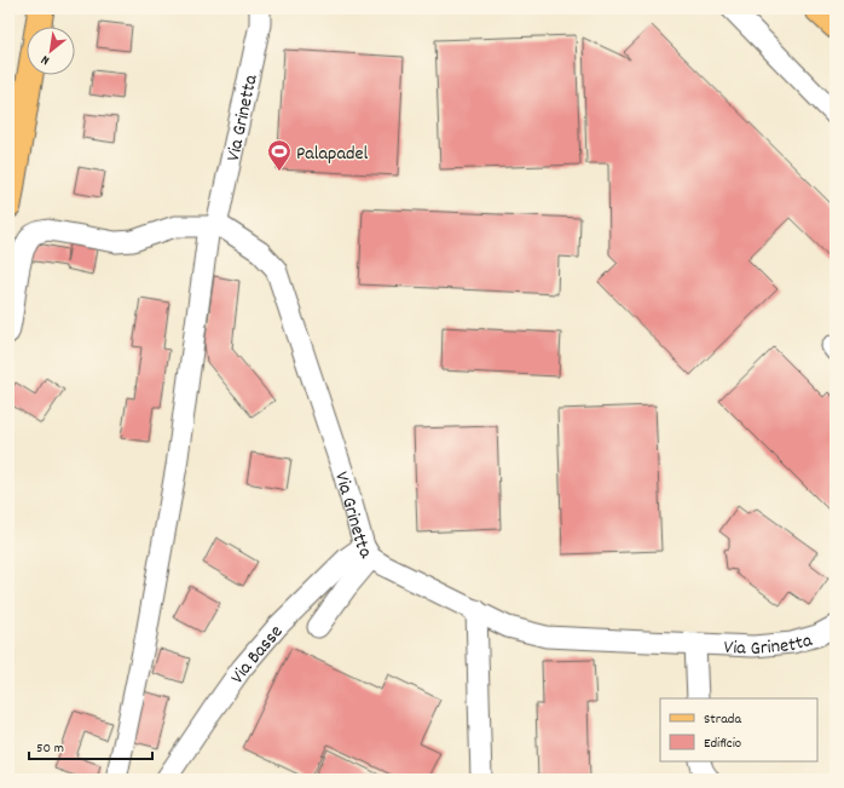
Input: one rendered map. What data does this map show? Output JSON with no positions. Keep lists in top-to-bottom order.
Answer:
{
  "streets": {
    "street": ["Via Grinetta", "Via Basse"]
  },
  "crossings": [
    ["Via Grinetta", "Via Basse"]
  ],
  "places": {
    "sports": ["Palapadel"]
  },
  "legend": ["Strada", "Edificio"],
  "scale_bar": "50 m",
  "north": "bottom left"
}
